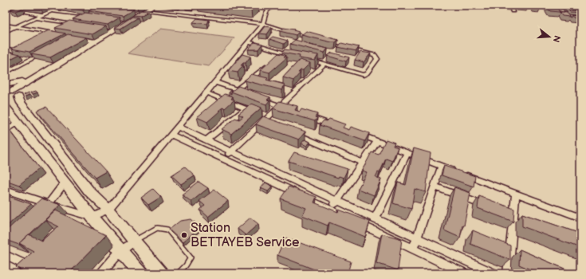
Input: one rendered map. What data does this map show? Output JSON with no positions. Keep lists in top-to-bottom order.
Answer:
{
  "places": ["Station BETTAYEB Service"],
  "north": "right"
}
